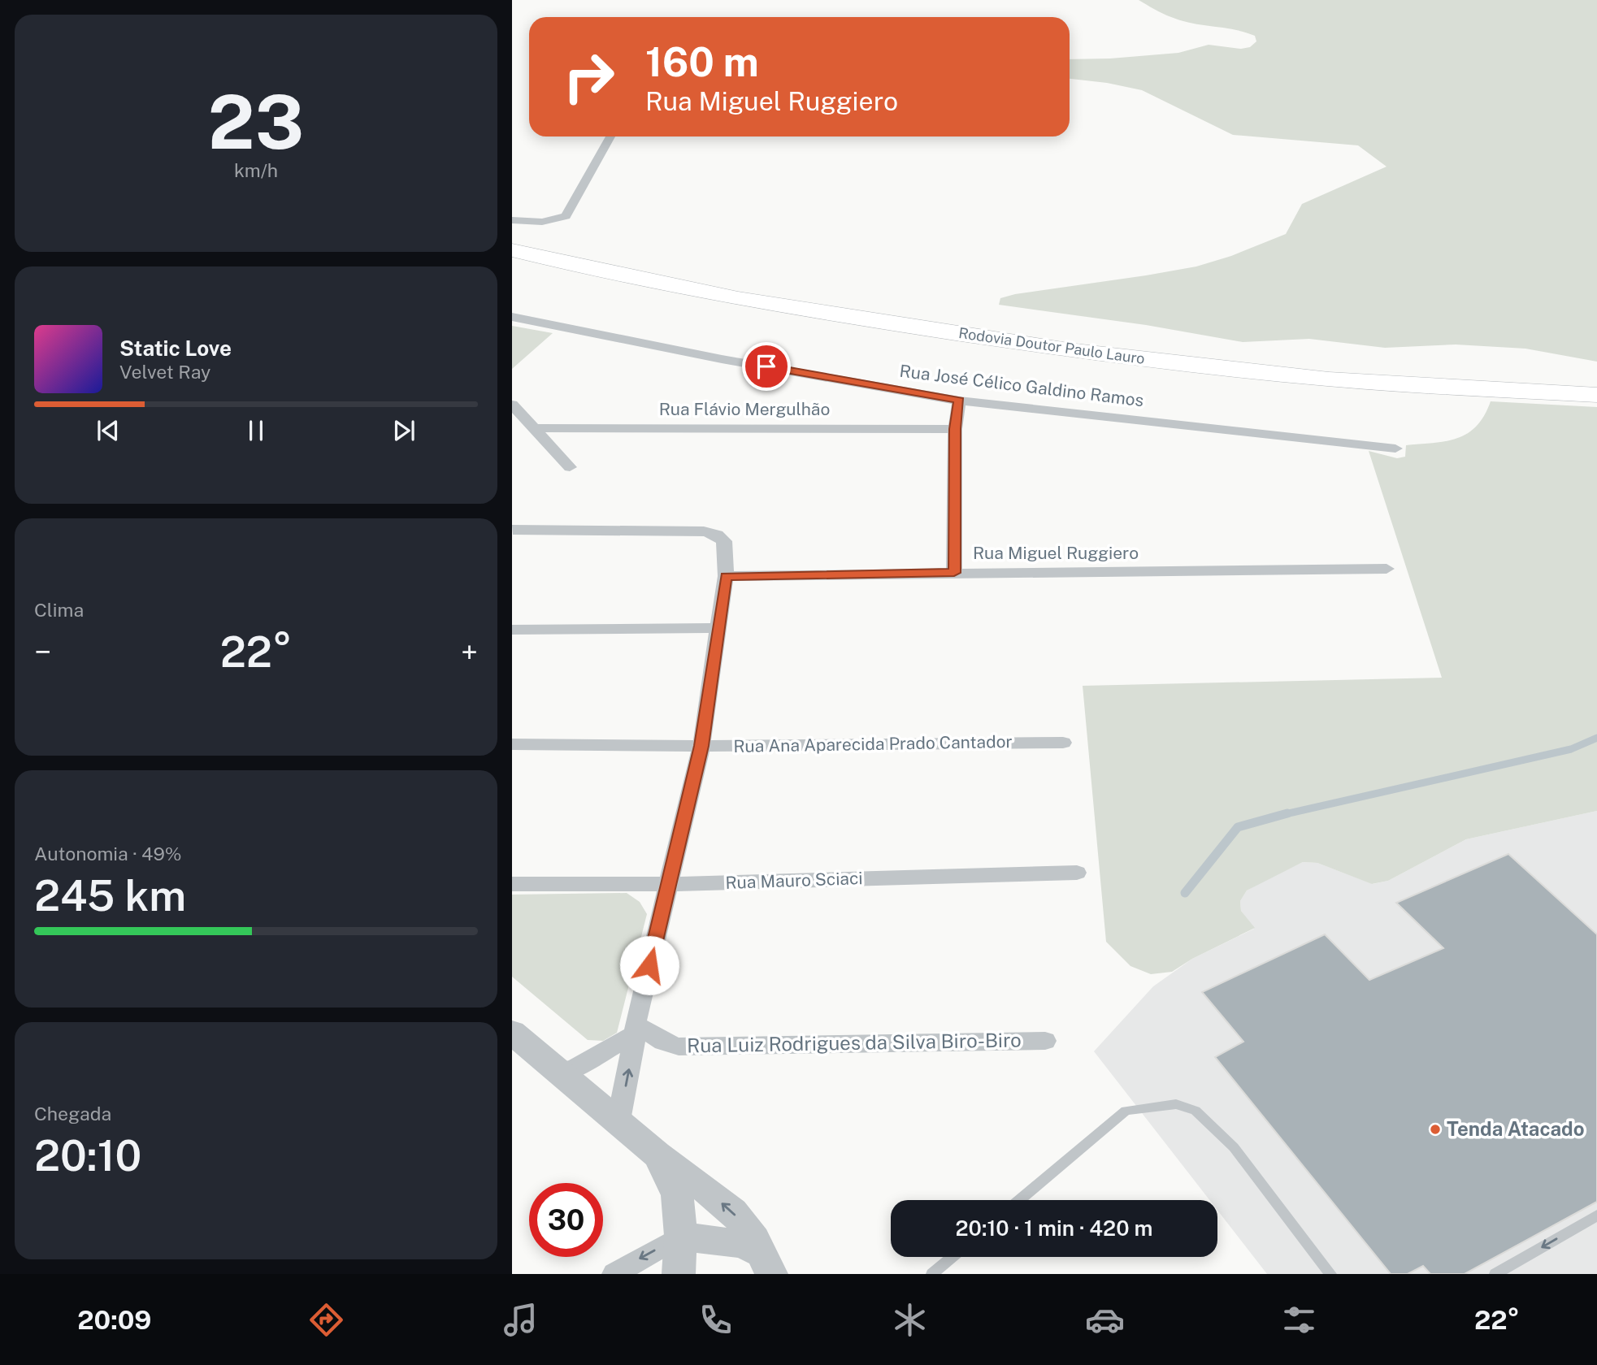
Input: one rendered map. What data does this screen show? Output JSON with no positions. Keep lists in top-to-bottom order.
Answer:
{
  "streets": {
    "highway": ["Rodovia Doutor Paulo Lauro"],
    "street": [
      "Rua José Célico Galdino Ramos",
      "Rua Flávio Mergulhão",
      "Rua Miguel Ruggiero",
      "Rua Ana Aparecida Prado Cantador",
      "Rua Mauro Sciaci",
      "Rua Luiz Rodrigues da Silva Biro-Biro"
    ]
  },
  "places": ["Tenda Atacado"],
  "page": {
    "tile": [
      ["23", "km/h"],
      "Clima",
      ["Autonomia · 49%", "245 km"],
      ["Chegada", "20:10"]
    ],
    "turn": ["160 m", "Rua Miguel Ruggiero"],
    "song": ["Static Love", "Velvet Ray"],
    "heat": ["−", "22°", "+"],
    "limit": "30",
    "trip": "20:10 · 1 min · 420 m",
    "tabs": ["20:09", "22°"]
  }
}
